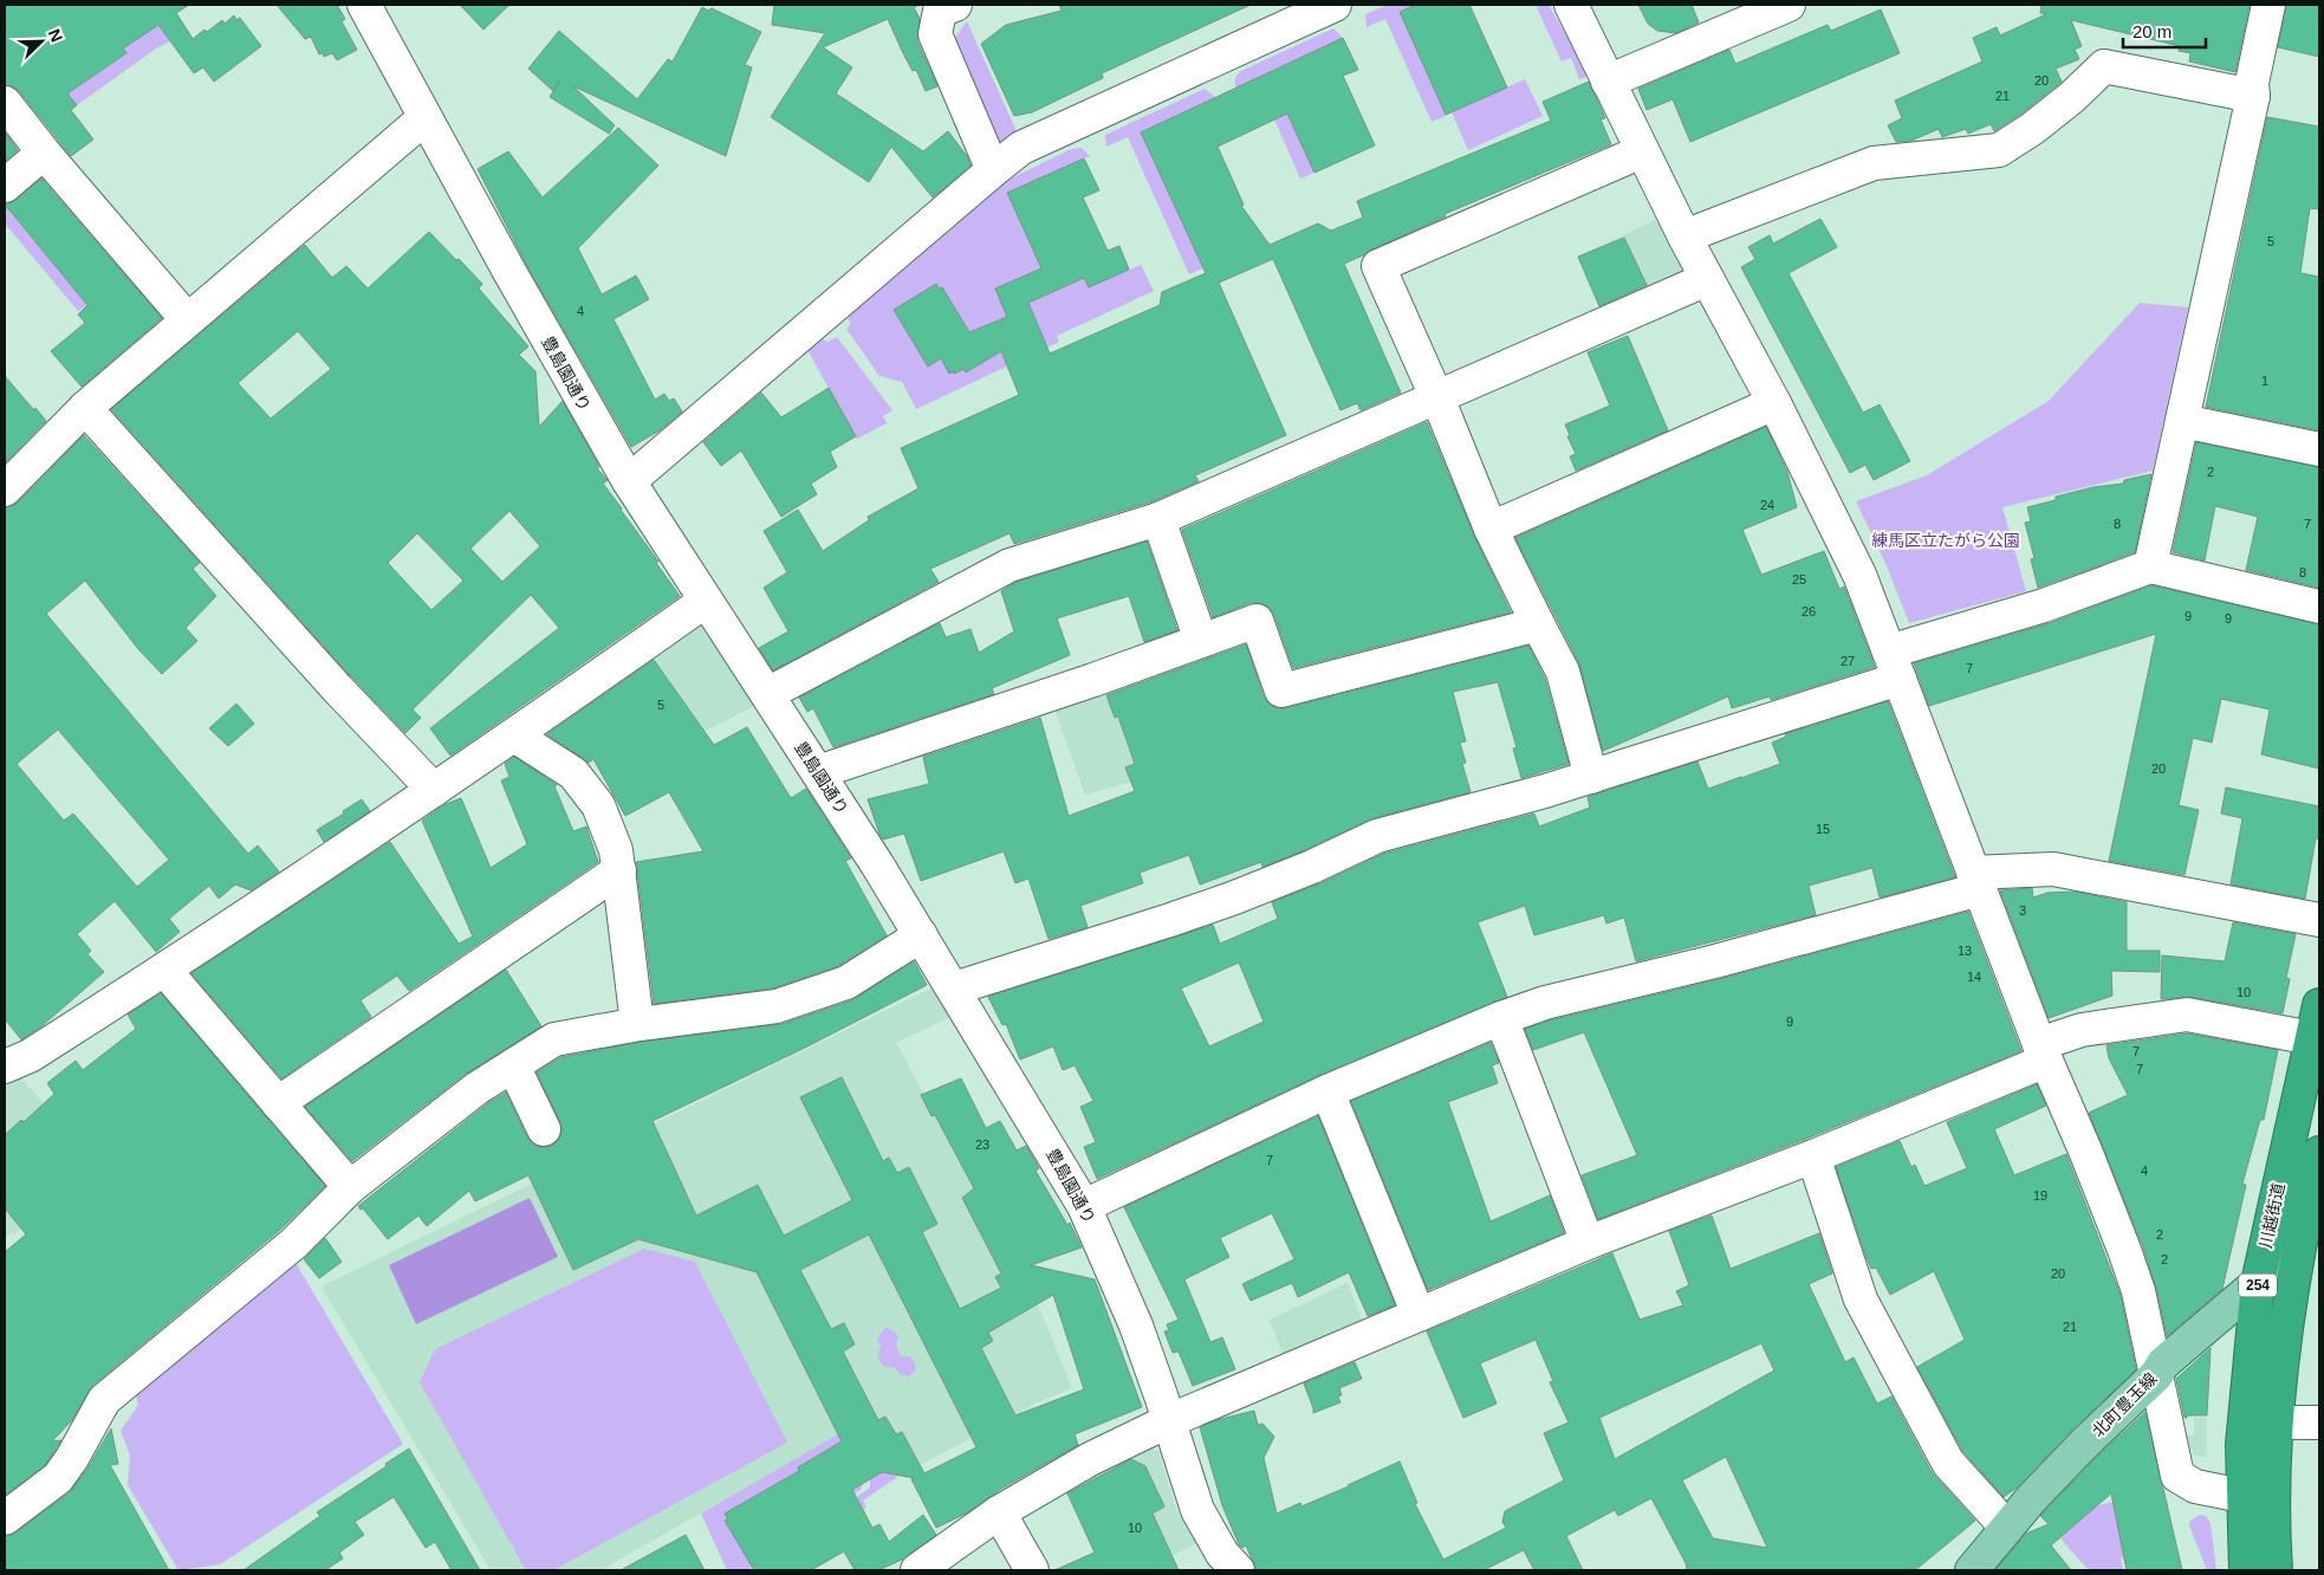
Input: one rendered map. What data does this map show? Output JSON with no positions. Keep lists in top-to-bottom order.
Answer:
{
  "streets": {
    "highway": ["川越街道", "254"],
    "main road": ["北町豊玉線"],
    "street": ["豊島園通り"]
  },
  "crossings": [
    ["川越街道", "北町豊玉線"]
  ],
  "parks": ["練馬区立たがら公園"],
  "house_numbers": [
    "20",
    "21",
    "5",
    "4",
    "1",
    "2",
    "24",
    "8",
    "7",
    "8",
    "25",
    "26",
    "9",
    "9",
    "27",
    "7",
    "5",
    "20",
    "15",
    "3",
    "13",
    "14",
    "10",
    "9",
    "7",
    "7",
    "23",
    "7",
    "4",
    "19",
    "2",
    "2",
    "20",
    "21",
    "10"
  ],
  "scale_bar": "20 m",
  "north": "top right"
}
